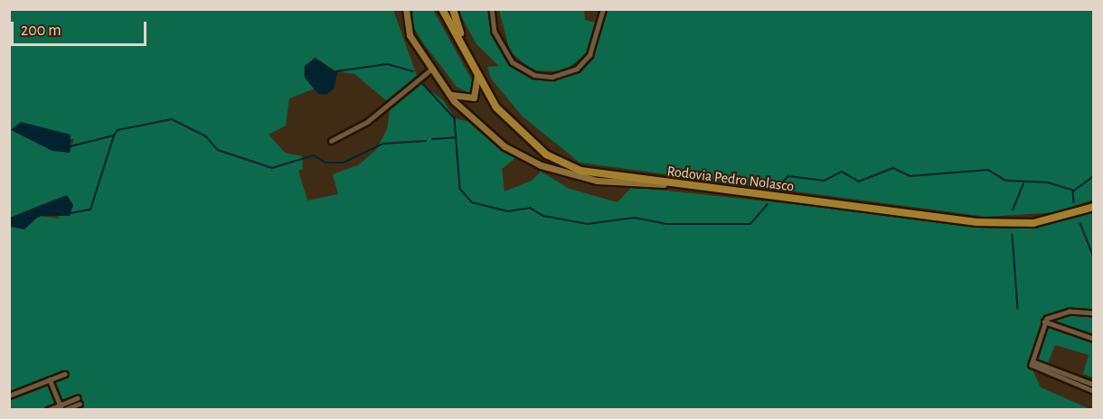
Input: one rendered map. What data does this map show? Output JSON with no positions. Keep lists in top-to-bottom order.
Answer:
{
  "streets": {
    "highway": ["Rodovia Pedro Nolasco"]
  },
  "scale_bar": "200 m"
}
